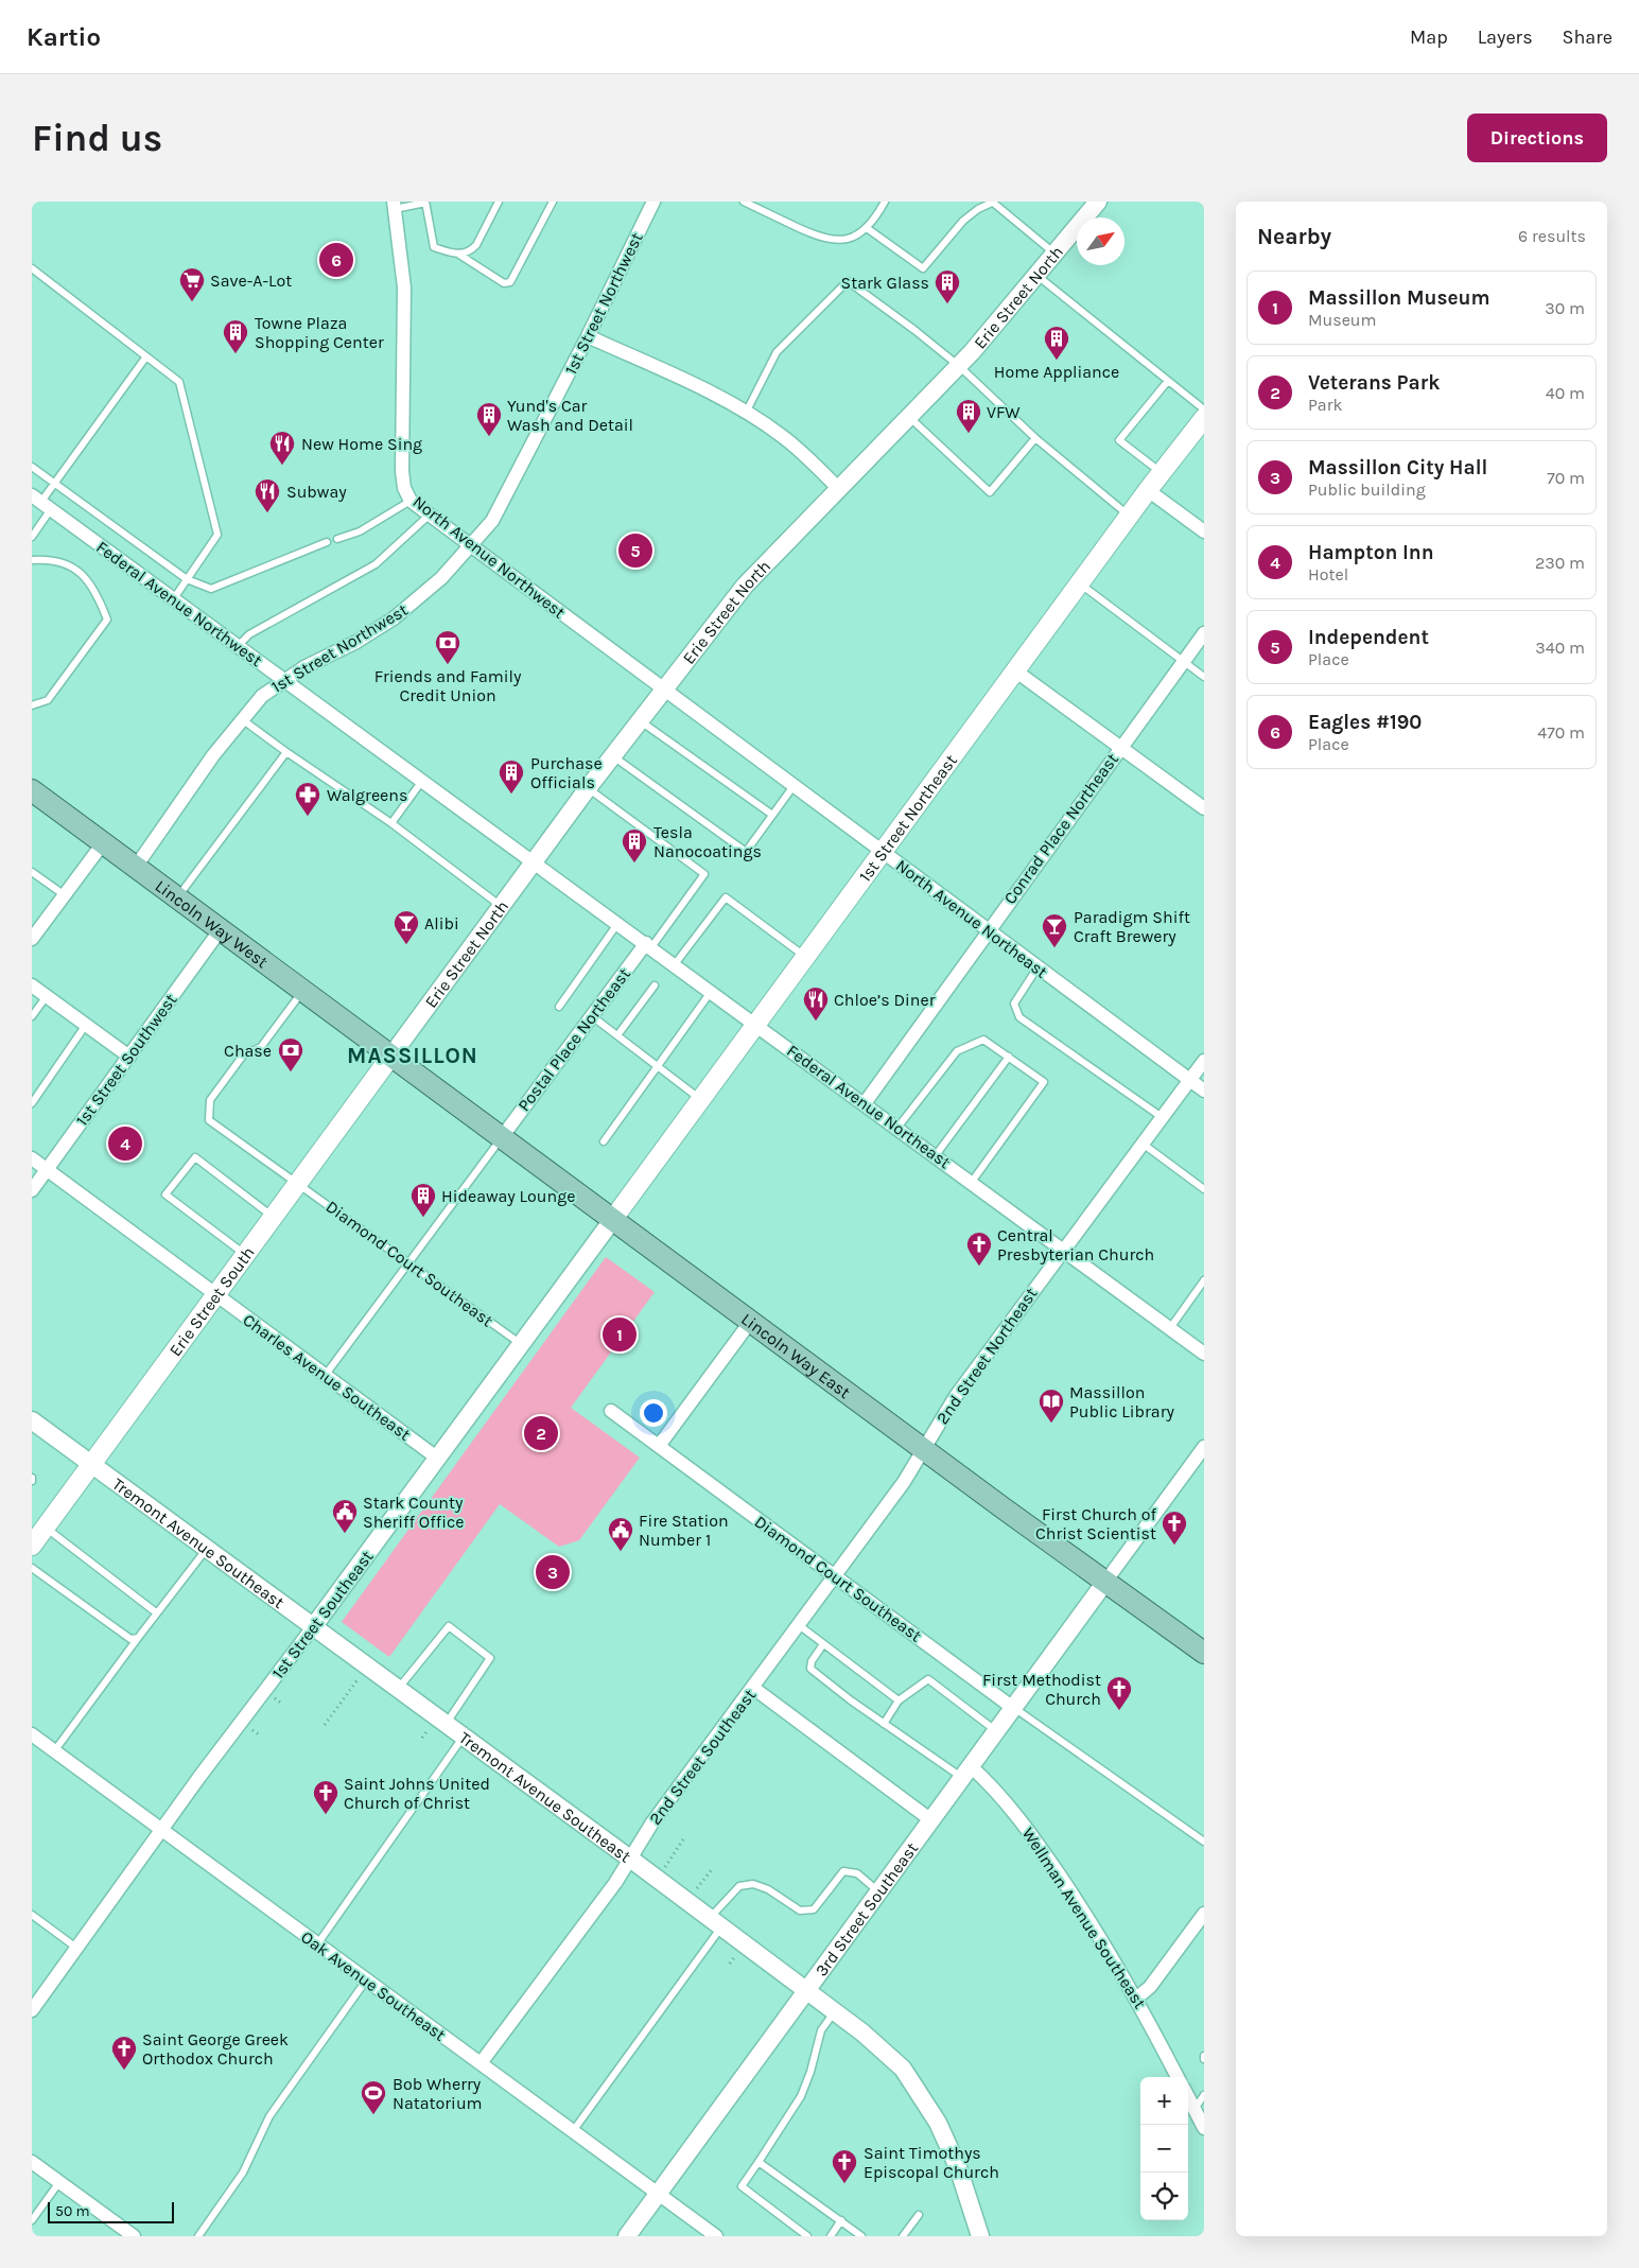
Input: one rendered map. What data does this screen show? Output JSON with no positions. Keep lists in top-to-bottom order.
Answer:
{
  "streets": {
    "main road": [
      "1st Street Northeast",
      "Lincoln Way West",
      "Erie Street South",
      "Lincoln Way East"
    ],
    "street": [
      "Erie Street North",
      "1st Street Northwest",
      "North Avenue Northwest",
      "Federal Avenue Northwest",
      "Conrad Place Northeast",
      "North Avenue Northeast",
      "Postal Place Northeast",
      "1st Street Southwest",
      "Federal Avenue Northeast",
      "Diamond Court Southeast",
      "2nd Street Northeast",
      "Charles Avenue Southeast",
      "Tremont Avenue Southeast",
      "1st Street Southeast",
      "2nd Street Southeast",
      "3rd Street Southeast",
      "Wellman Avenue Southeast",
      "Oak Avenue Southeast"
    ]
  },
  "crossings": [
    ["Erie Street North", "North Avenue Northwest"],
    ["Erie Street North", "Federal Avenue Northwest"],
    ["Erie Street North", "North Avenue Northeast"],
    ["Erie Street North", "Lincoln Way West"],
    ["Erie Street North", "Federal Avenue Northeast"],
    ["Erie Street North", "Erie Street South"],
    ["Erie Street North", "Lincoln Way East"],
    ["1st Street Northwest", "North Avenue Northwest"],
    ["1st Street Northwest", "Federal Avenue Northwest"],
    ["1st Street Northwest", "Lincoln Way West"],
    ["North Avenue Northwest", "North Avenue Northeast"],
    ["Federal Avenue Northwest", "Federal Avenue Northeast"],
    ["1st Street Northeast", "North Avenue Northeast"],
    ["1st Street Northeast", "Federal Avenue Northeast"],
    ["1st Street Northeast", "Lincoln Way East"],
    ["1st Street Northeast", "1st Street Southeast"],
    ["Conrad Place Northeast", "North Avenue Northeast"],
    ["Conrad Place Northeast", "Federal Avenue Northeast"],
    ["North Avenue Northeast", "2nd Street Northeast"],
    ["Lincoln Way West", "1st Street Southwest"],
    ["Lincoln Way West", "Diamond Court Southeast"],
    ["Lincoln Way West", "Erie Street South"],
    ["Lincoln Way West", "Lincoln Way East"],
    ["Postal Place Northeast", "Federal Avenue Northeast"],
    ["Postal Place Northeast", "Lincoln Way East"],
    ["1st Street Southwest", "Charles Avenue Southeast"],
    ["Federal Avenue Northeast", "2nd Street Northeast"],
    ["Diamond Court Southeast", "Erie Street South"],
    ["Diamond Court Southeast", "1st Street Southeast"],
    ["Diamond Court Southeast", "2nd Street Southeast"],
    ["Diamond Court Southeast", "3rd Street Southeast"],
    ["Erie Street South", "Lincoln Way East"],
    ["Erie Street South", "Charles Avenue Southeast"],
    ["Erie Street South", "Tremont Avenue Southeast"],
    ["Lincoln Way East", "2nd Street Northeast"],
    ["Lincoln Way East", "1st Street Southeast"],
    ["Lincoln Way East", "2nd Street Southeast"],
    ["Lincoln Way East", "3rd Street Southeast"],
    ["2nd Street Northeast", "2nd Street Southeast"],
    ["Charles Avenue Southeast", "1st Street Southeast"],
    ["Tremont Avenue Southeast", "1st Street Southeast"],
    ["Tremont Avenue Southeast", "2nd Street Southeast"],
    ["Tremont Avenue Southeast", "3rd Street Southeast"],
    ["1st Street Southeast", "Oak Avenue Southeast"],
    ["2nd Street Southeast", "Oak Avenue Southeast"],
    ["3rd Street Southeast", "Wellman Avenue Southeast"],
    ["3rd Street Southeast", "Oak Avenue Southeast"]
  ],
  "districts": ["MASSILLON"],
  "places": {
    "supermarket": ["Save-A-Lot"],
    "building": [
      "Stark Glass",
      "Towne Plaza Shopping Center",
      "Home Appliance",
      "VFW",
      "Yund's Car Wash and Detail",
      "Purchase Officials",
      "Tesla Nanocoatings",
      "Hideaway Lounge"
    ],
    "restaurant": ["New Home Sing", "Subway", "Chloe’s Diner"],
    "bank": ["Friends and Family Credit Union", "Chase"],
    "pharmacy": ["Walgreens"],
    "bar": ["Alibi", "Paradigm Shift Craft Brewery"],
    "church": [
      "Central Presbyterian Church",
      "First Church of Christ Scientist",
      "First Methodist Church",
      "Saint Johns United Church of Christ",
      "Saint George Greek Orthodox Church",
      "Saint Timothys Episcopal Church"
    ],
    "library": ["Massillon Public Library"],
    "public building": ["Stark County Sheriff Office", "Fire Station Number 1"],
    "sports": ["Bob Wherry Natatorium"]
  },
  "scale_bar": "50 m",
  "north": "top right",
  "page": {
    "header": "Kartio",
    "nav": ["Map", "Layers", "Share"],
    "buttons": "Directions",
    "title": "Find us",
    "heading": ["Nearby", "6 results"],
    "pins": [
      "6",
      "5",
      "4",
      "1",
      "2",
      "3"
    ],
    "list": [
      {
        "mark": "1",
        "name": "Massillon Museum",
        "note": "Museum",
        "value": "30 m"
      },
      {
        "mark": "2",
        "name": "Veterans Park",
        "note": "Park",
        "value": "40 m"
      },
      {
        "mark": "3",
        "name": "Massillon City Hall",
        "note": "Public building",
        "value": "70 m"
      },
      {
        "mark": "4",
        "name": "Hampton Inn",
        "note": "Hotel",
        "value": "230 m"
      },
      {
        "mark": "5",
        "name": "Independent",
        "note": "Place",
        "value": "340 m"
      },
      {
        "mark": "6",
        "name": "Eagles #190",
        "note": "Place",
        "value": "470 m"
      }
    ],
    "map_buttons": ["+", "−"],
    "scale": "50 m"
  }
}
